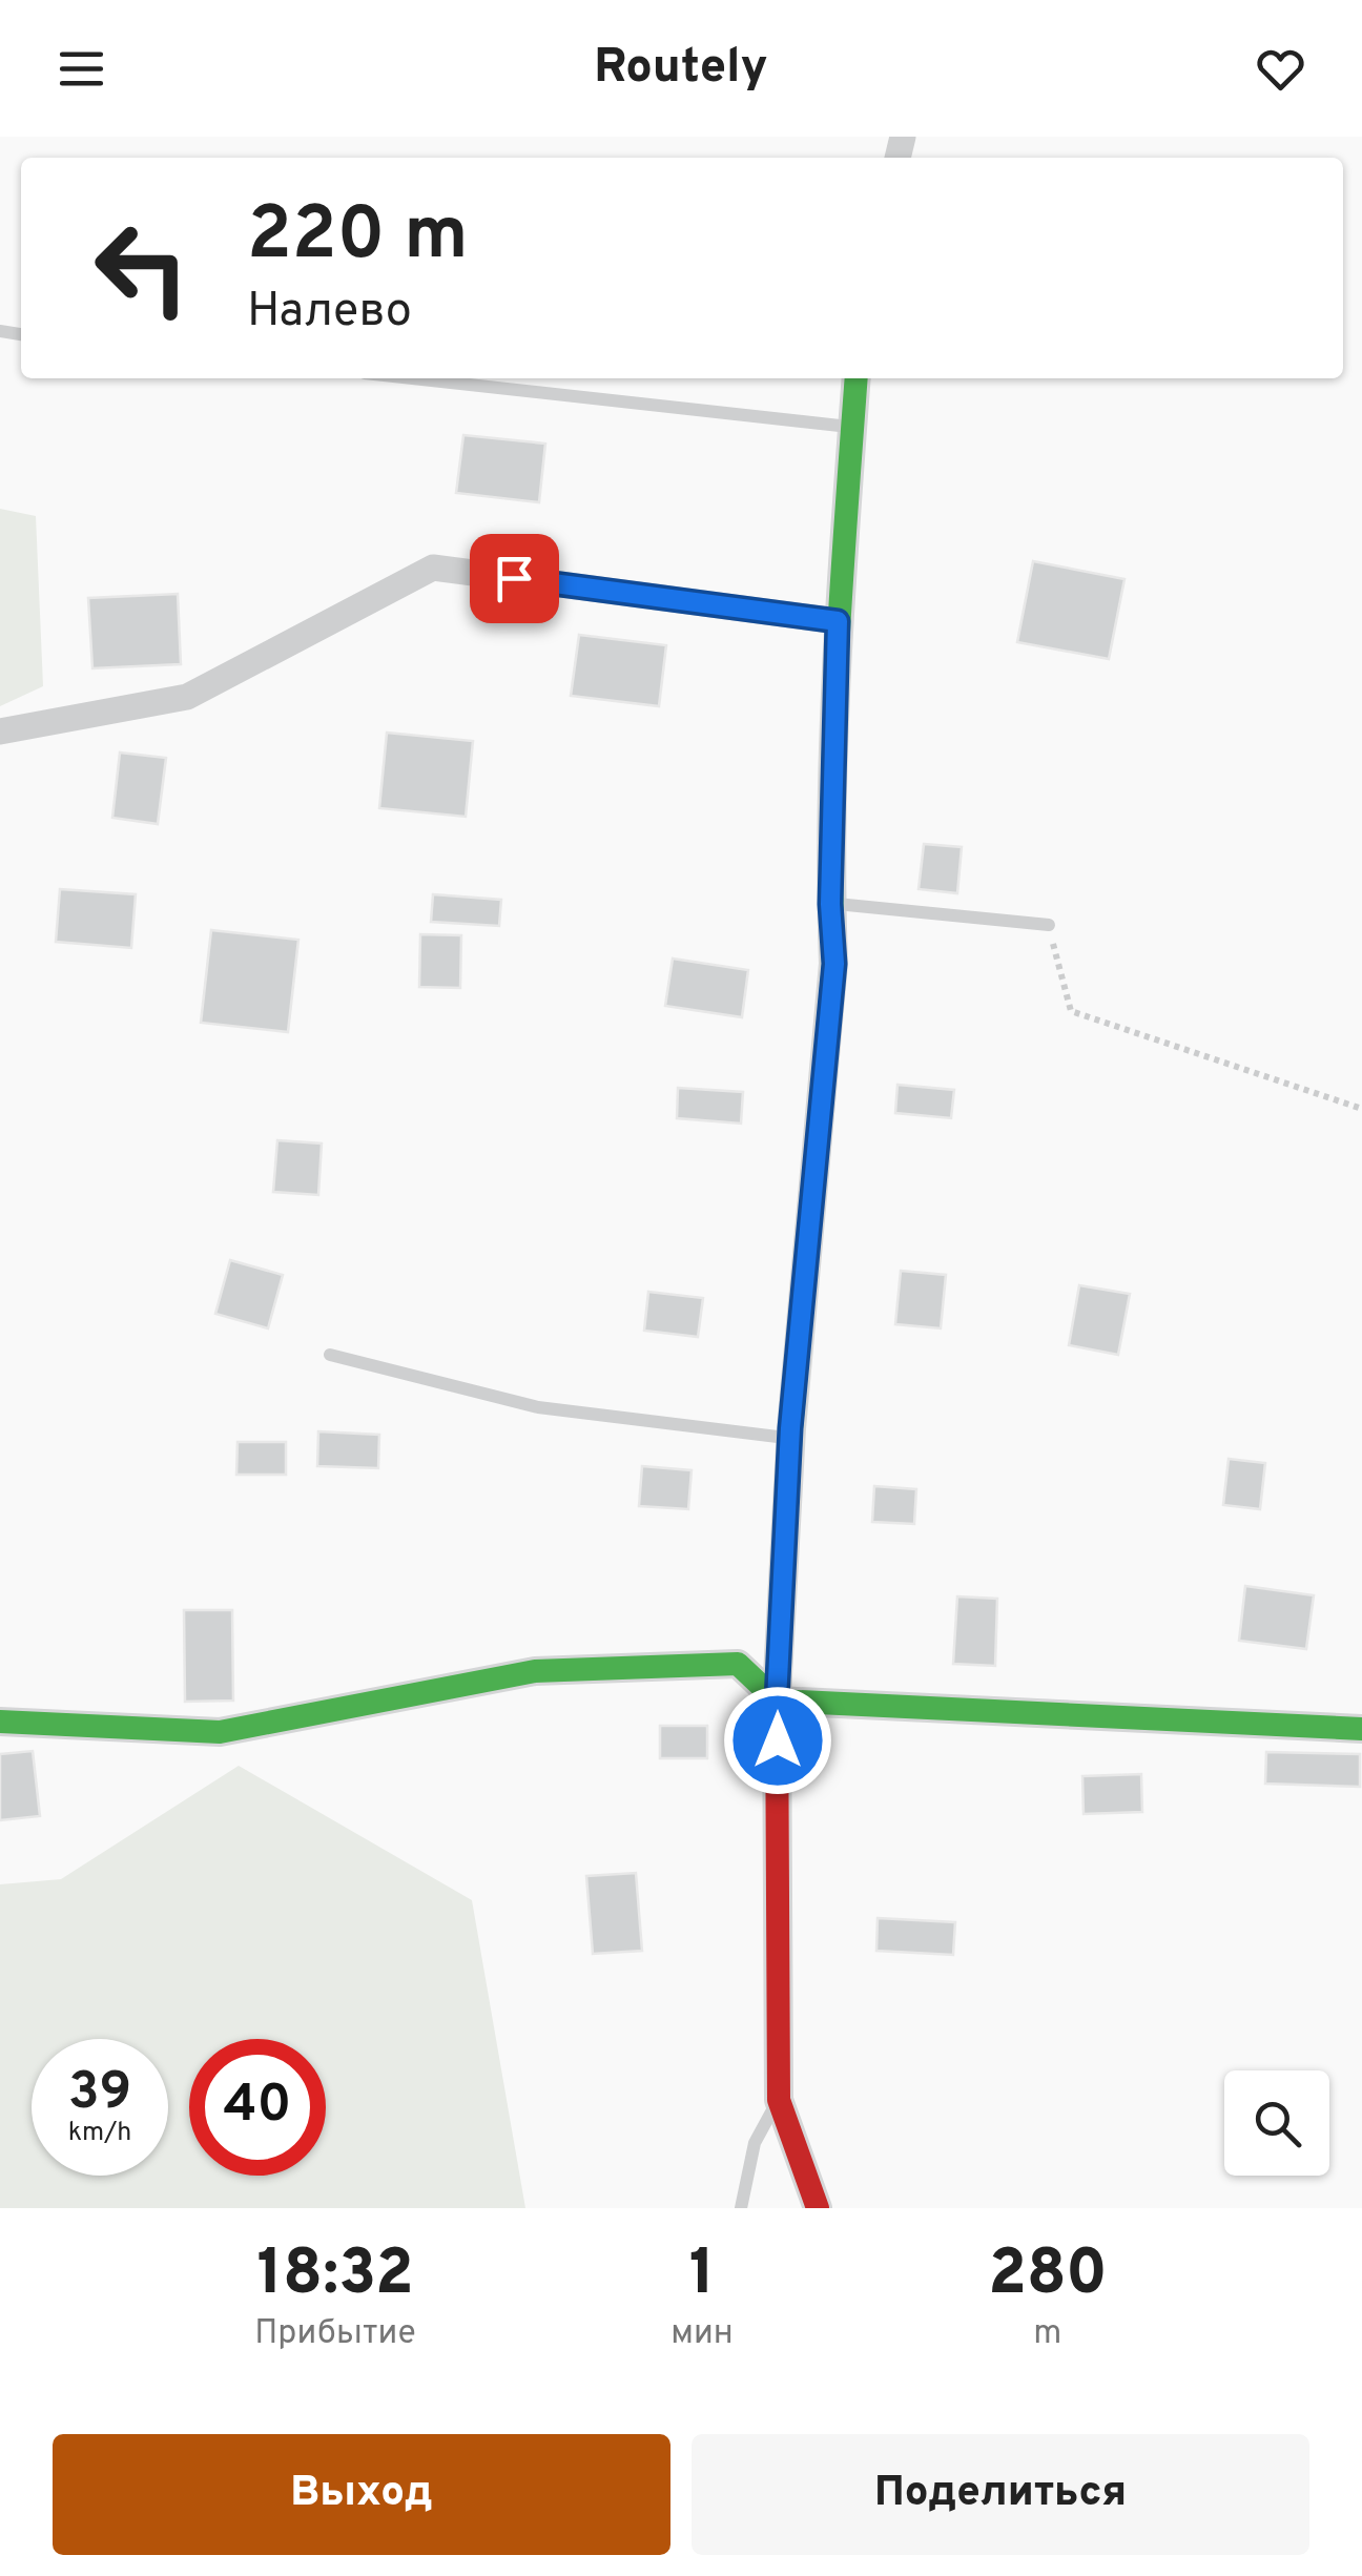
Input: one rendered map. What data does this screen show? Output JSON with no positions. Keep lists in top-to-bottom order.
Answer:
{
  "page": {
    "header": "Routely",
    "turn": ["220 m", "Налево"],
    "speed": "39 km/h",
    "limit": "40",
    "eta": [
      "18:32",
      "Прибытие",
      "1",
      "мин",
      "280",
      "m"
    ],
    "buttons": ["Выход", "Поделиться"]
  }
}
